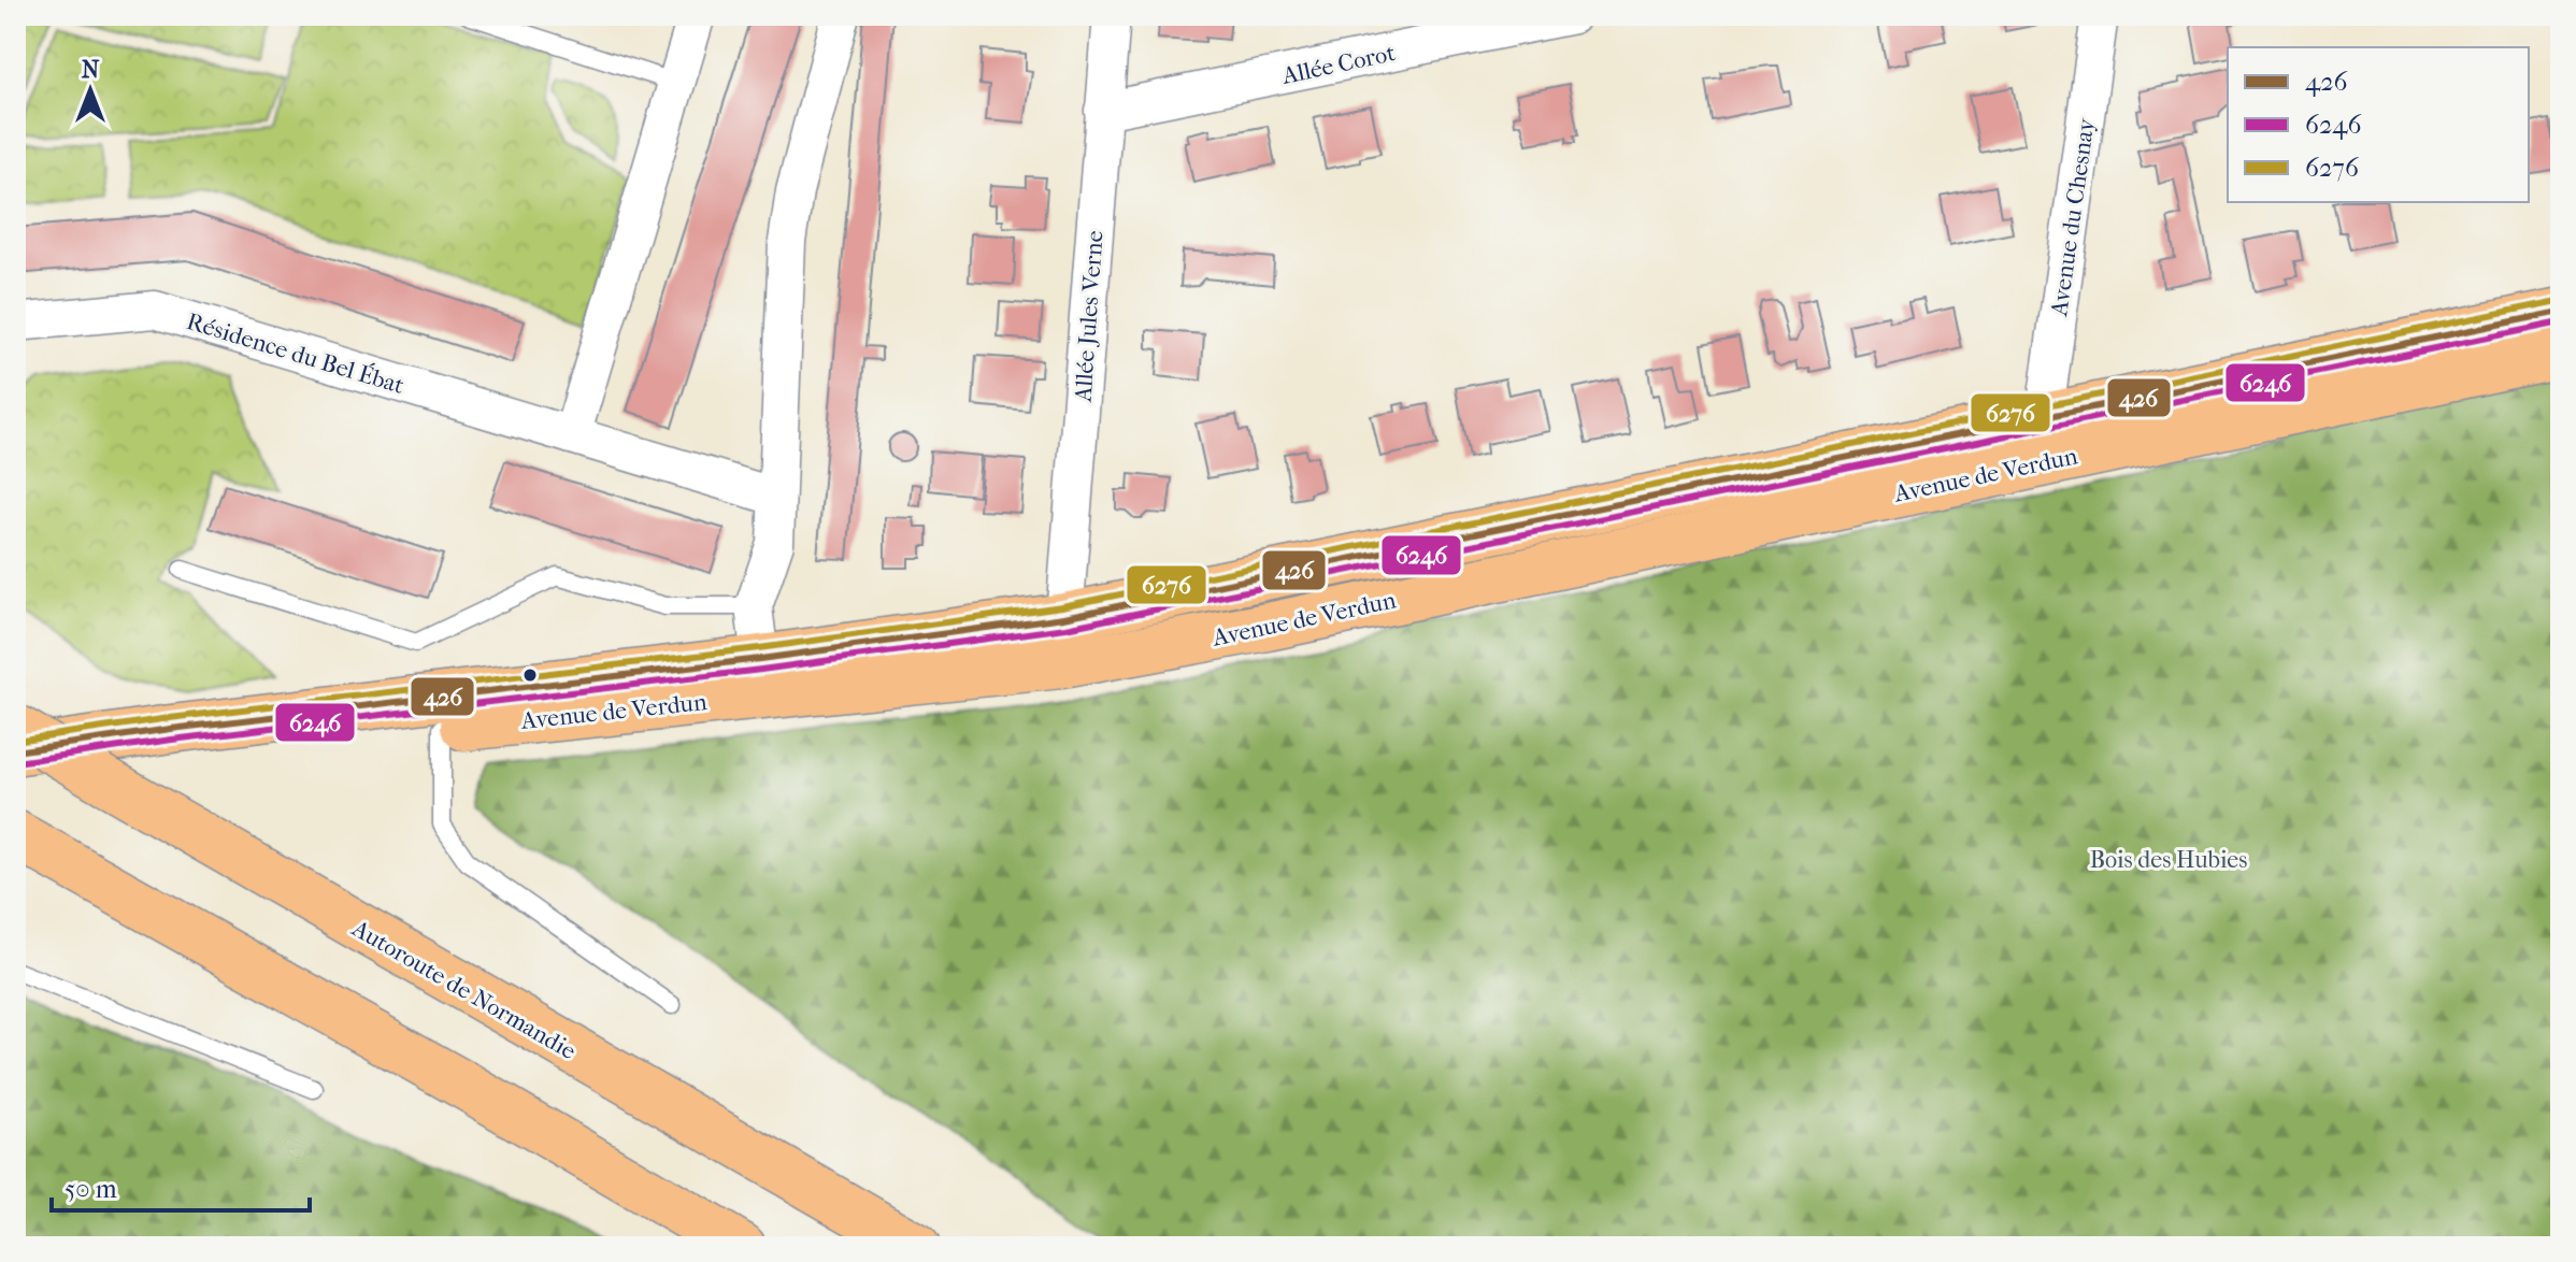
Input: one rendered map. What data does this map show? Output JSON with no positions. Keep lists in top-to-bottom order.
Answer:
{
  "streets": {
    "main road": ["Avenue de Verdun", "Autoroute de Normandie"],
    "street": [
      "Allée Corot",
      "Avenue du Chesnay",
      "Allée Jules Verne",
      "Résidence du Bel Ébat"
    ]
  },
  "crossings": [
    ["Allée Corot", "Allée Jules Verne"],
    ["Avenue du Chesnay", "Avenue de Verdun"],
    ["Allée Jules Verne", "Avenue de Verdun"],
    ["Avenue de Verdun", "Autoroute de Normandie"]
  ],
  "parks": ["Bois des Hubies"],
  "lines": ["transit line 6276", "transit line 426", "transit line 6246"],
  "legend": ["426", "6246", "6276"],
  "scale_bar": "50 m",
  "north": "top"
}
